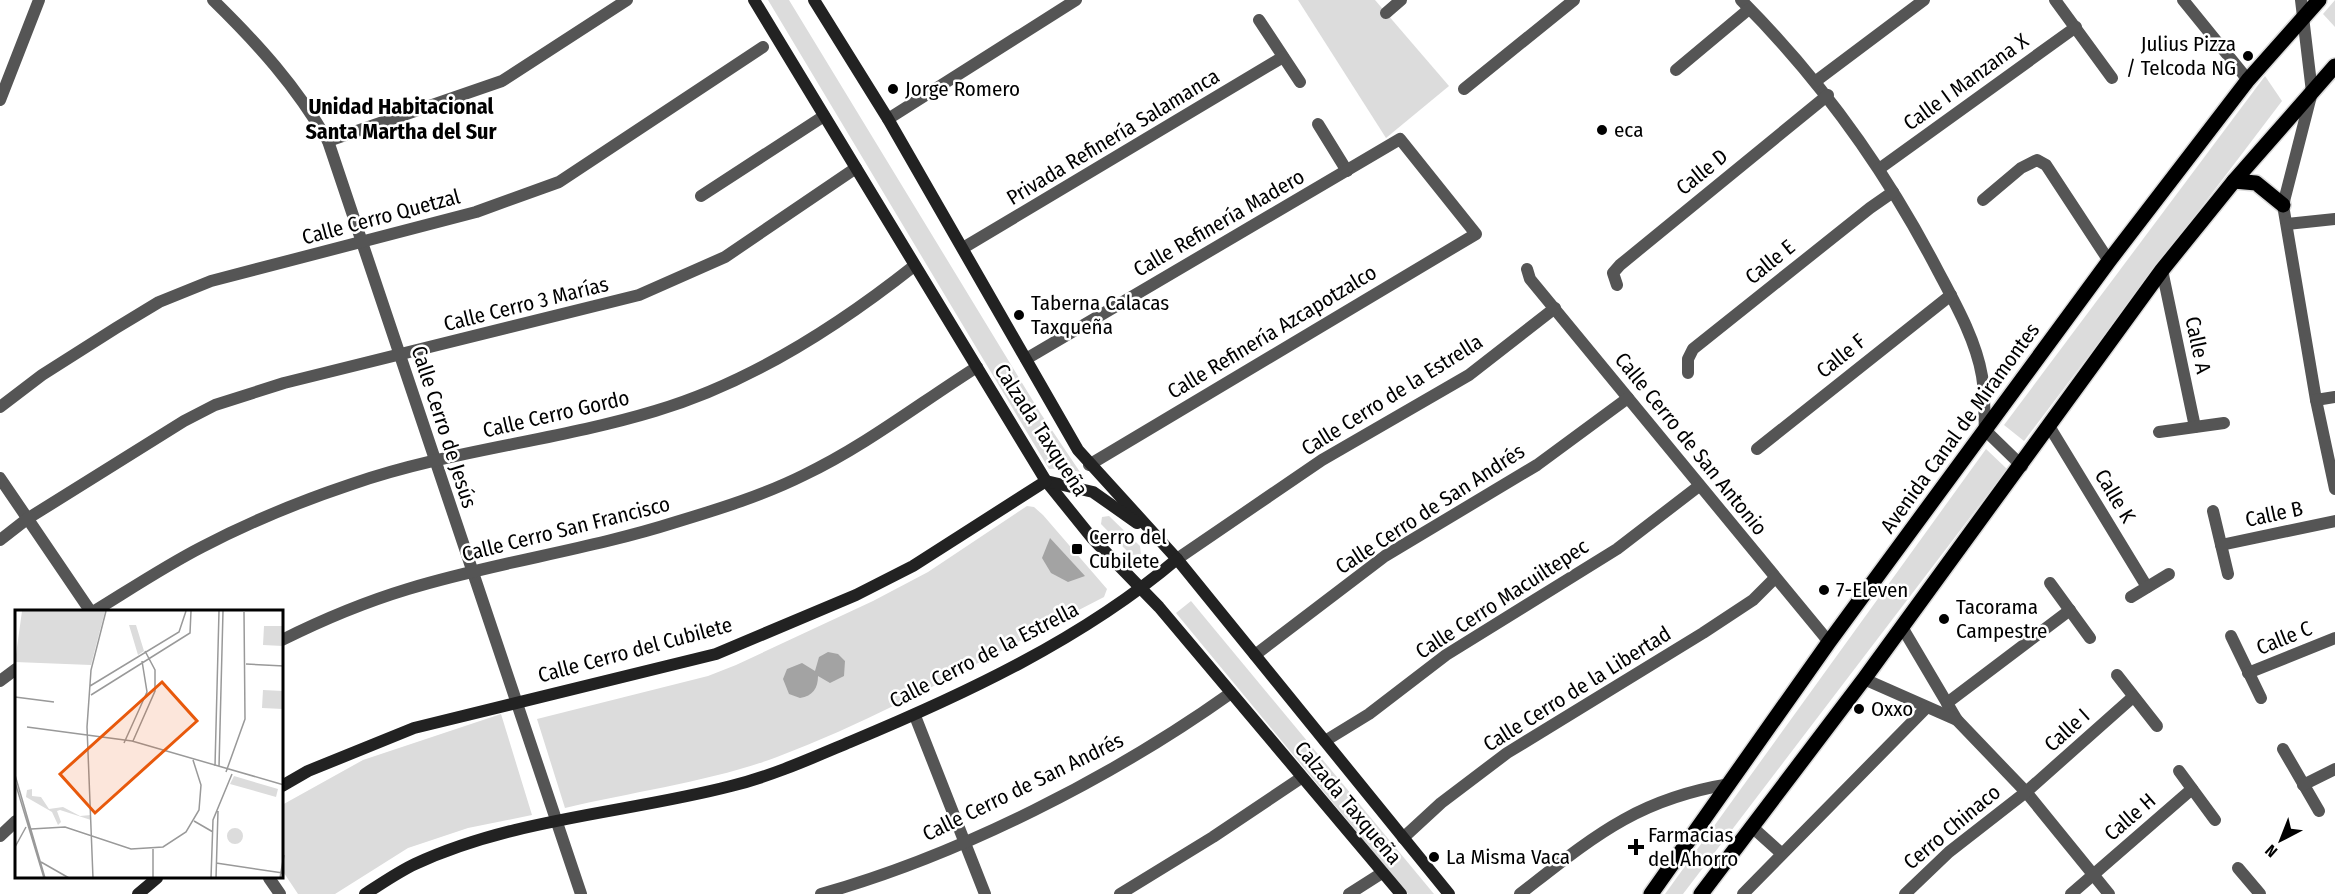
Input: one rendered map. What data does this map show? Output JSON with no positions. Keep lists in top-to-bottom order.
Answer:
{
  "streets": {
    "main road": [
      "Calle Cerro de la Estrella",
      "Avenida Canal de Miramontes",
      "Calzada Taxqueña",
      "Calle Cerro del Cubilete"
    ],
    "street": [
      "Calle I Manzana X",
      "Privada Refinería Salamanca",
      "Calle D",
      "Calle Cerro Quetzal",
      "Calle Refinería Madero",
      "Calle E",
      "Calle Cerro 3 Marías",
      "Calle Refinería Azcapotzalco",
      "Calle A",
      "Calle F",
      "Calle Cerro Gordo",
      "Calle Cerro de Jesús",
      "Calle Cerro de San Antonio",
      "Calle K",
      "Calle Cerro de San Andrés",
      "Calle B",
      "Calle Cerro San Francisco",
      "Calle Cerro Macuiltepec",
      "Calle C",
      "Calle Cerro de la Libertad",
      "Calle I",
      "Calle H",
      "Cerro Chinaco"
    ]
  },
  "crossings": [
    ["Privada Refinería Salamanca", "Calzada Taxqueña"],
    ["Calle Cerro Quetzal", "Calle Cerro de Jesús"],
    ["Calle Refinería Madero", "Calle Refinería Azcapotzalco"],
    ["Calle Refinería Madero", "Calzada Taxqueña"],
    ["Calle Cerro 3 Marías", "Calle Cerro de Jesús"],
    ["Calle Cerro 3 Marías", "Calzada Taxqueña"],
    ["Calle Refinería Azcapotzalco", "Calzada Taxqueña"],
    ["Calle Cerro de la Estrella", "Calle Cerro de Jesús"],
    ["Calle Cerro de la Estrella", "Calzada Taxqueña"],
    ["Calle Cerro de la Estrella", "Calle Cerro de San Antonio"],
    ["Calle Cerro Gordo", "Calle Cerro de Jesús"],
    ["Calle Cerro Gordo", "Calzada Taxqueña"],
    ["Calle Cerro de Jesús", "Calle Cerro San Francisco"],
    ["Calle Cerro de Jesús", "Calle Cerro del Cubilete"],
    ["Avenida Canal de Miramontes", "Calle Cerro de San Antonio"],
    ["Calzada Taxqueña", "Calle Cerro de San Andrés"],
    ["Calzada Taxqueña", "Calle Cerro San Francisco"],
    ["Calzada Taxqueña", "Calle Cerro Macuiltepec"],
    ["Calzada Taxqueña", "Calle Cerro del Cubilete"],
    ["Calzada Taxqueña", "Calle Cerro de la Libertad"],
    ["Calle Cerro de San Antonio", "Calle Cerro de San Andrés"],
    ["Calle Cerro de San Antonio", "Calle Cerro Macuiltepec"],
    ["Calle Cerro de San Antonio", "Calle Cerro de la Libertad"],
    ["Calle I", "Cerro Chinaco"]
  ],
  "districts": ["Unidad Habitacional Santa Martha del Sur"],
  "places": {
    "other": [
      "Julius Pizza / Telcoda NG",
      "Jorge Romero",
      "eca",
      "Taberna Calacas Taxqueña",
      "7-Eleven",
      "Tacorama Campestre",
      "Oxxo",
      "La Misma Vaca"
    ],
    "transit": ["Cerro del Cubilete"],
    "health": ["Farmacias del Ahorro"]
  },
  "north": "bottom left"
}
